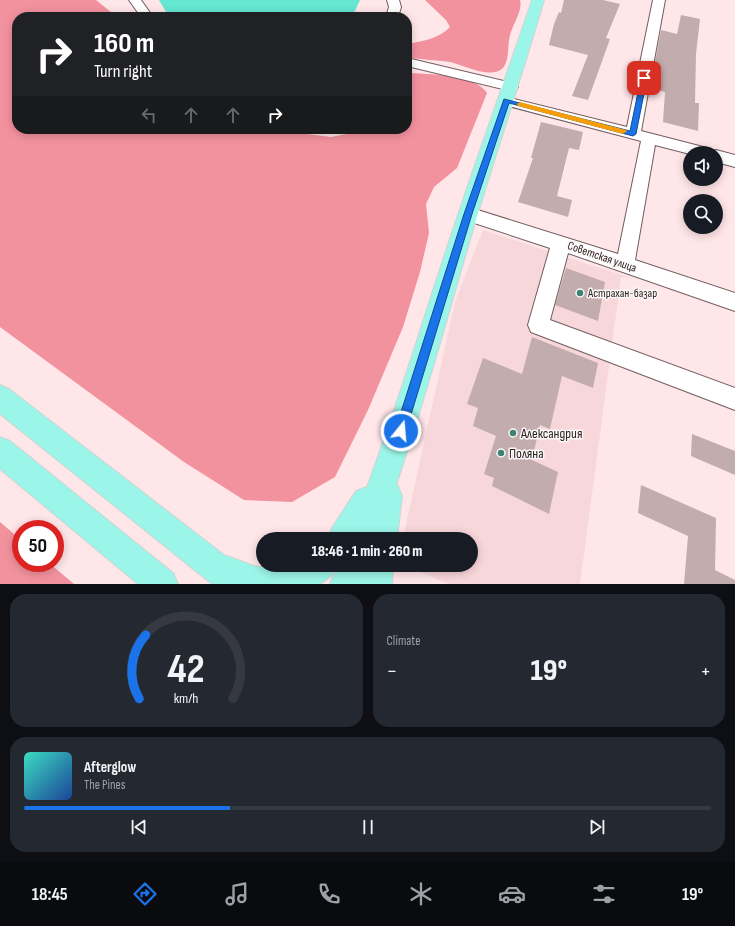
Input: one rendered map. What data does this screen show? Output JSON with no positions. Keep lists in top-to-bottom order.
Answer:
{
  "streets": {
    "street": ["Советская улица"]
  },
  "places": ["Астрахан-базар", "Александрия", "Поляна"],
  "page": {
    "turn": ["160 m", "Turn right"],
    "limit": "50",
    "trip": "18:46 · 1 min · 260 m",
    "tile": "Climate",
    "heat": ["−", "19°", "+"],
    "song": ["Afterglow", "The Pines"],
    "tabs": ["18:45", "19°"],
    "gauge": ["42", "km/h"]
  }
}
